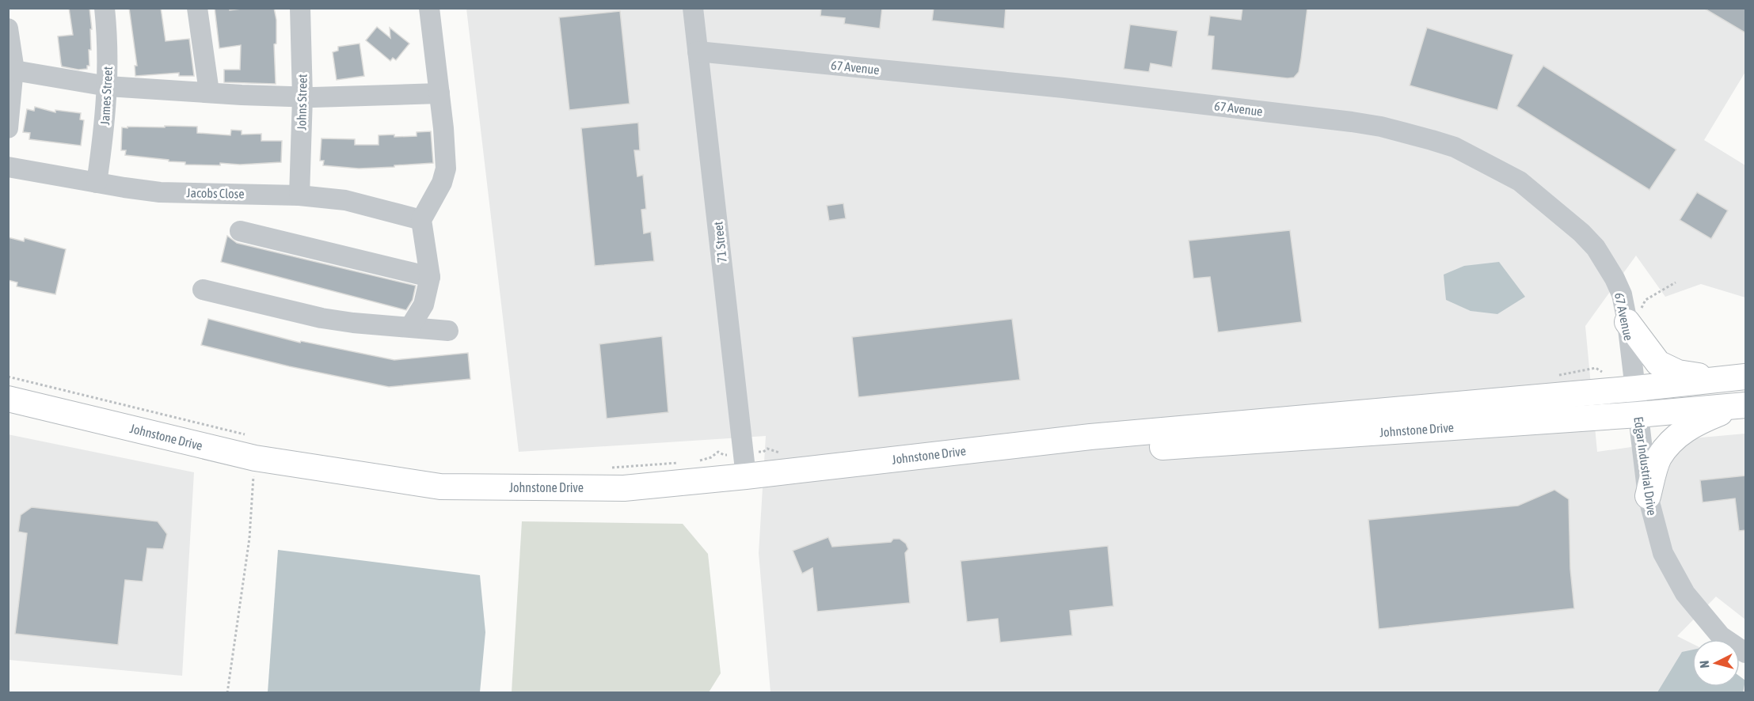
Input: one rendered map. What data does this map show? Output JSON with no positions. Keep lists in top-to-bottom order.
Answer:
{
  "streets": {
    "main road": ["Johnstone Drive"],
    "street": [
      "67 Avenue",
      "James Street",
      "Johns Street",
      "Jacobs Close",
      "71 Street",
      "Edgar Industrial Drive"
    ]
  },
  "crossings": [
    ["67 Avenue", "71 Street"],
    ["67 Avenue", "Johnstone Drive"],
    ["67 Avenue", "Edgar Industrial Drive"],
    ["James Street", "Jacobs Close"],
    ["Johns Street", "Jacobs Close"],
    ["71 Street", "Johnstone Drive"],
    ["Johnstone Drive", "Edgar Industrial Drive"]
  ],
  "north": "left"
}
